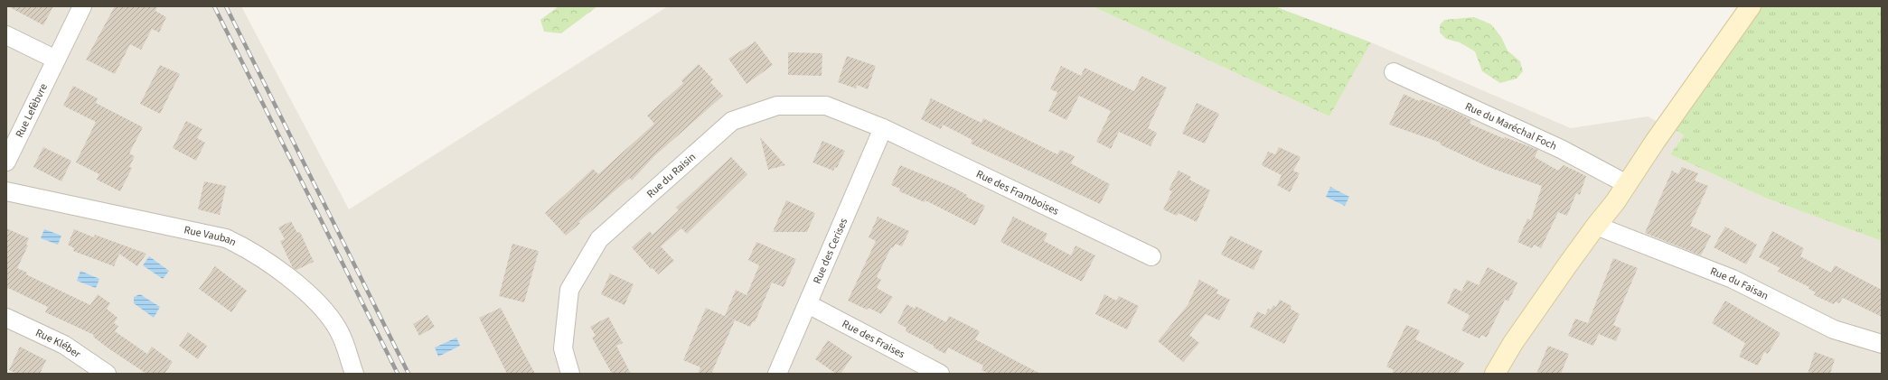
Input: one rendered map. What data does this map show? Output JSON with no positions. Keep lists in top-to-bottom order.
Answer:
{
  "streets": {
    "street": [
      "Rue Lefèbvre",
      "Rue du Maréchal Foch",
      "Rue du Raisin",
      "Rue des Framboises",
      "Rue Vauban",
      "Rue des Cerises",
      "Rue du Faisan",
      "Rue des Fraises",
      "Rue Kléber"
    ]
  },
  "crossings": [
    ["Rue du Raisin", "Rue des Framboises"],
    ["Rue du Raisin", "Rue des Cerises"],
    ["Rue des Framboises", "Rue des Cerises"],
    ["Rue des Cerises", "Rue des Fraises"]
  ]
}
